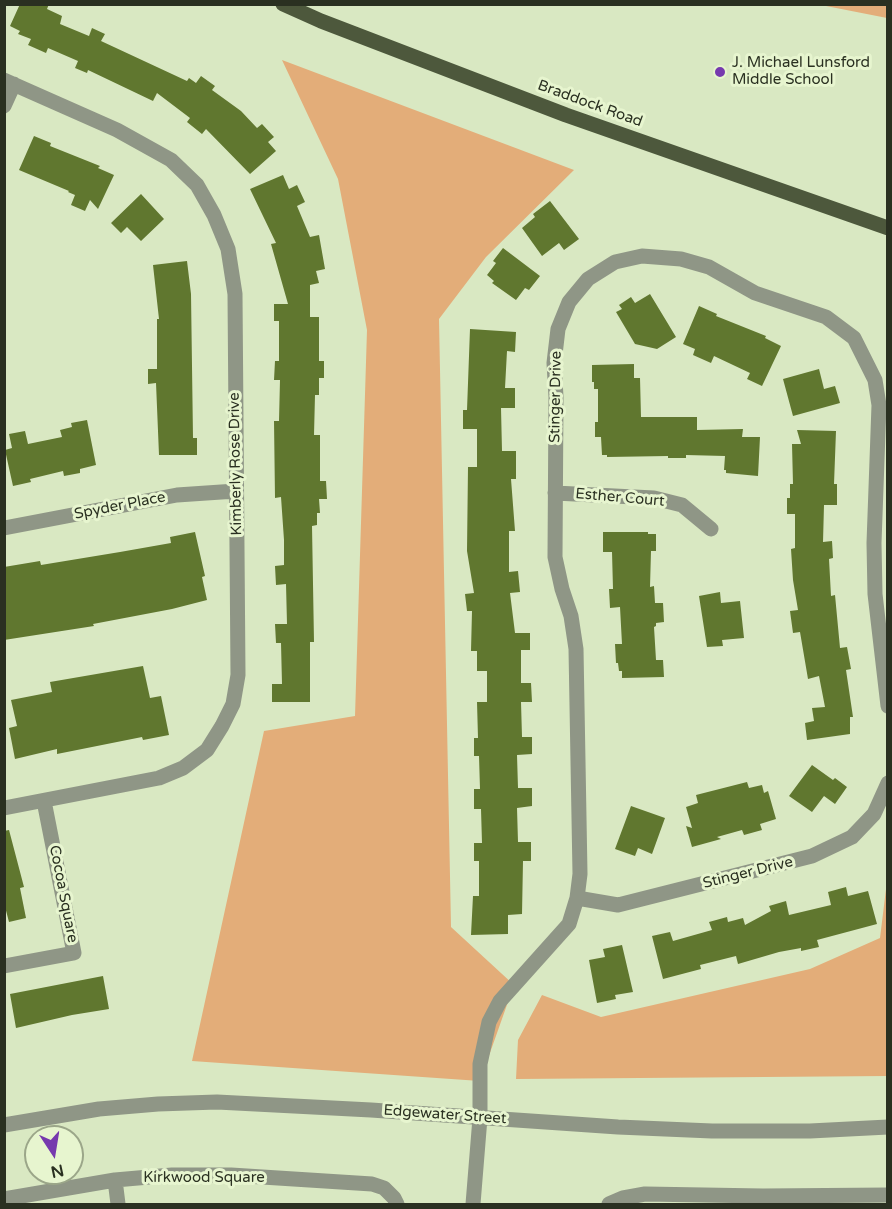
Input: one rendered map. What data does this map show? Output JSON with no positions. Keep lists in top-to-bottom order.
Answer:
{
  "streets": {
    "main road": ["Braddock Road"],
    "street": [
      "Stinger Drive",
      "Kimberly Rose Drive",
      "Esther Court",
      "Spyder Place",
      "Cocoa Square",
      "Edgewater Street",
      "Kirkwood Square"
    ]
  },
  "crossings": [
    ["Stinger Drive", "Esther Court"],
    ["Stinger Drive", "Edgewater Street"],
    ["Kimberly Rose Drive", "Spyder Place"],
    ["Kimberly Rose Drive", "Cocoa Square"]
  ],
  "places": ["J. Michael Lunsford Middle School"],
  "north": "bottom"
}
